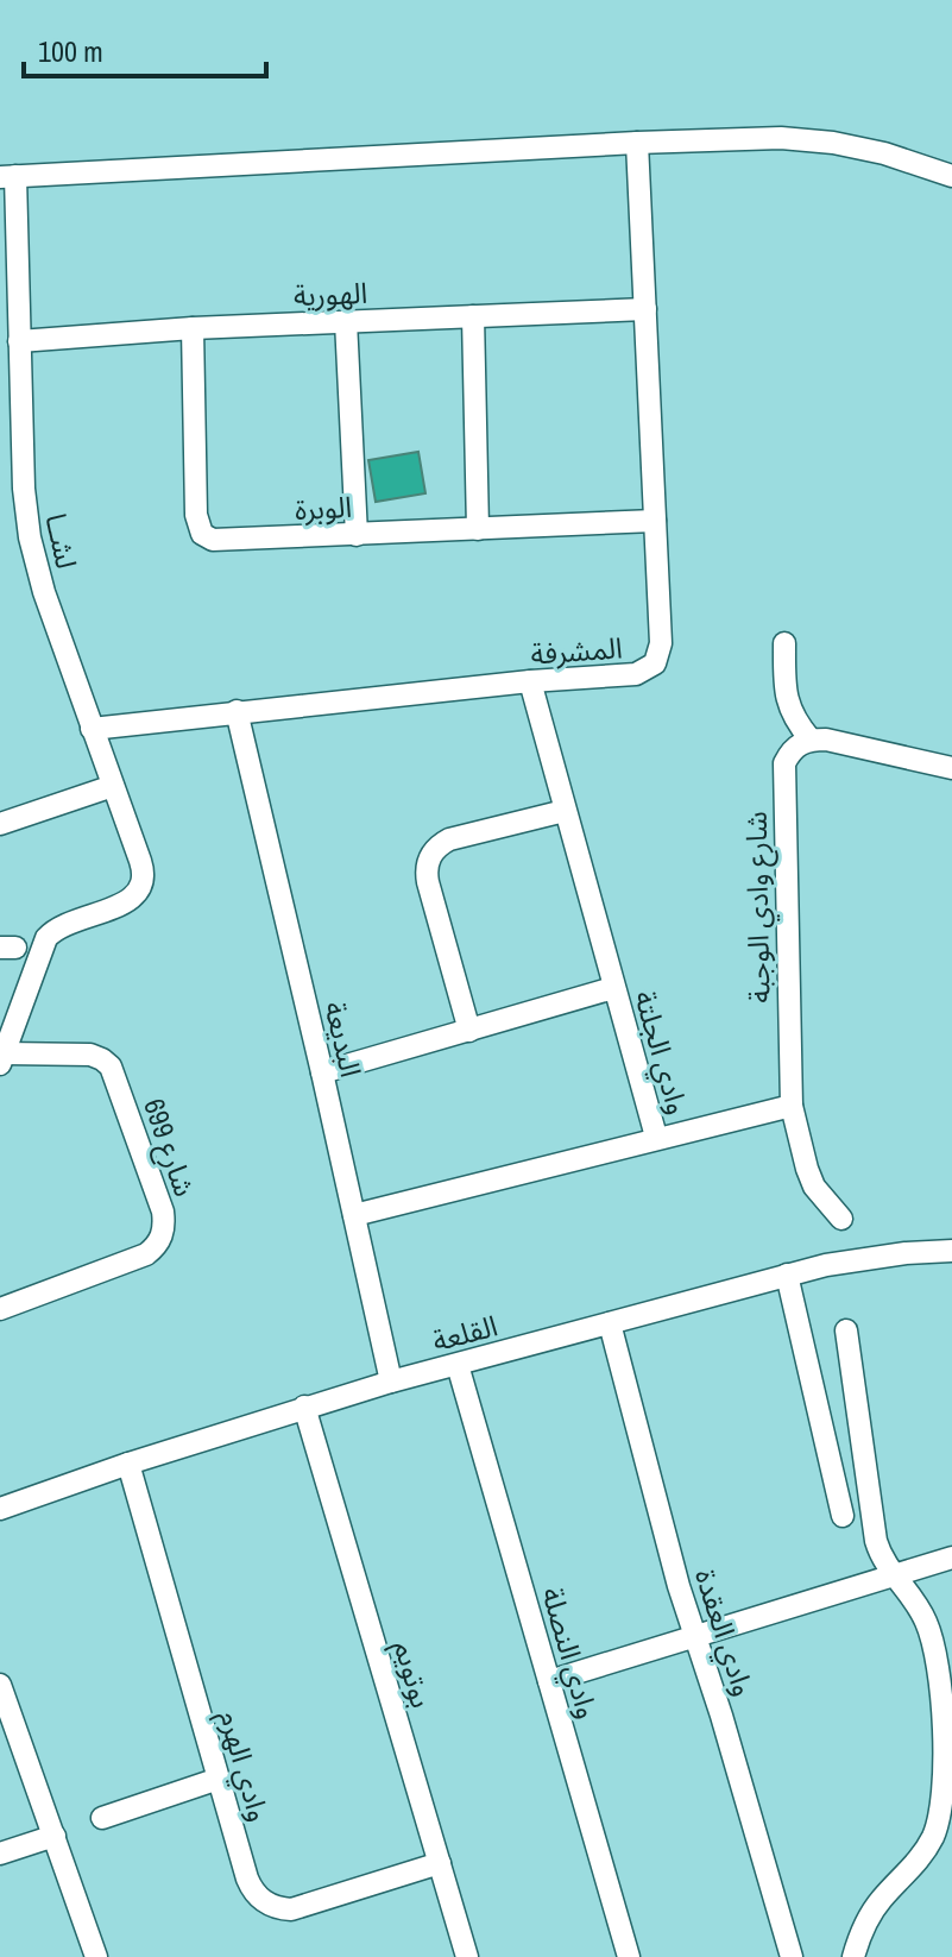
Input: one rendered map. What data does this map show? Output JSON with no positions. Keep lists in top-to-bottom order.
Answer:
{
  "streets": {
    "street": [
      "الهورية",
      "الوبرة",
      "لشــا",
      "المشرفة",
      "شارع وادي الوجبة",
      "البديعة",
      "وادي الجلتة",
      "شارع 699",
      "القلعة",
      "وادي العقدة",
      "وادي النصلة",
      "بوتويم",
      "وادي الهرم"
    ]
  },
  "crossings": [
    ["الهورية", "الوبرة"],
    ["الهورية", "لشــا"],
    ["الهورية", "المشرفة"],
    ["الوبرة", "المشرفة"],
    ["لشــا", "المشرفة"],
    ["لشــا", "شارع 699"],
    ["المشرفة", "البديعة"],
    ["المشرفة", "وادي الجلتة"],
    ["البديعة", "وادي الجلتة"],
    ["البديعة", "القلعة"],
    ["القلعة", "وادي العقدة"],
    ["القلعة", "وادي النصلة"],
    ["القلعة", "بوتويم"],
    ["القلعة", "وادي الهرم"],
    ["بوتويم", "وادي الهرم"]
  ],
  "scale_bar": "100 m"
}
